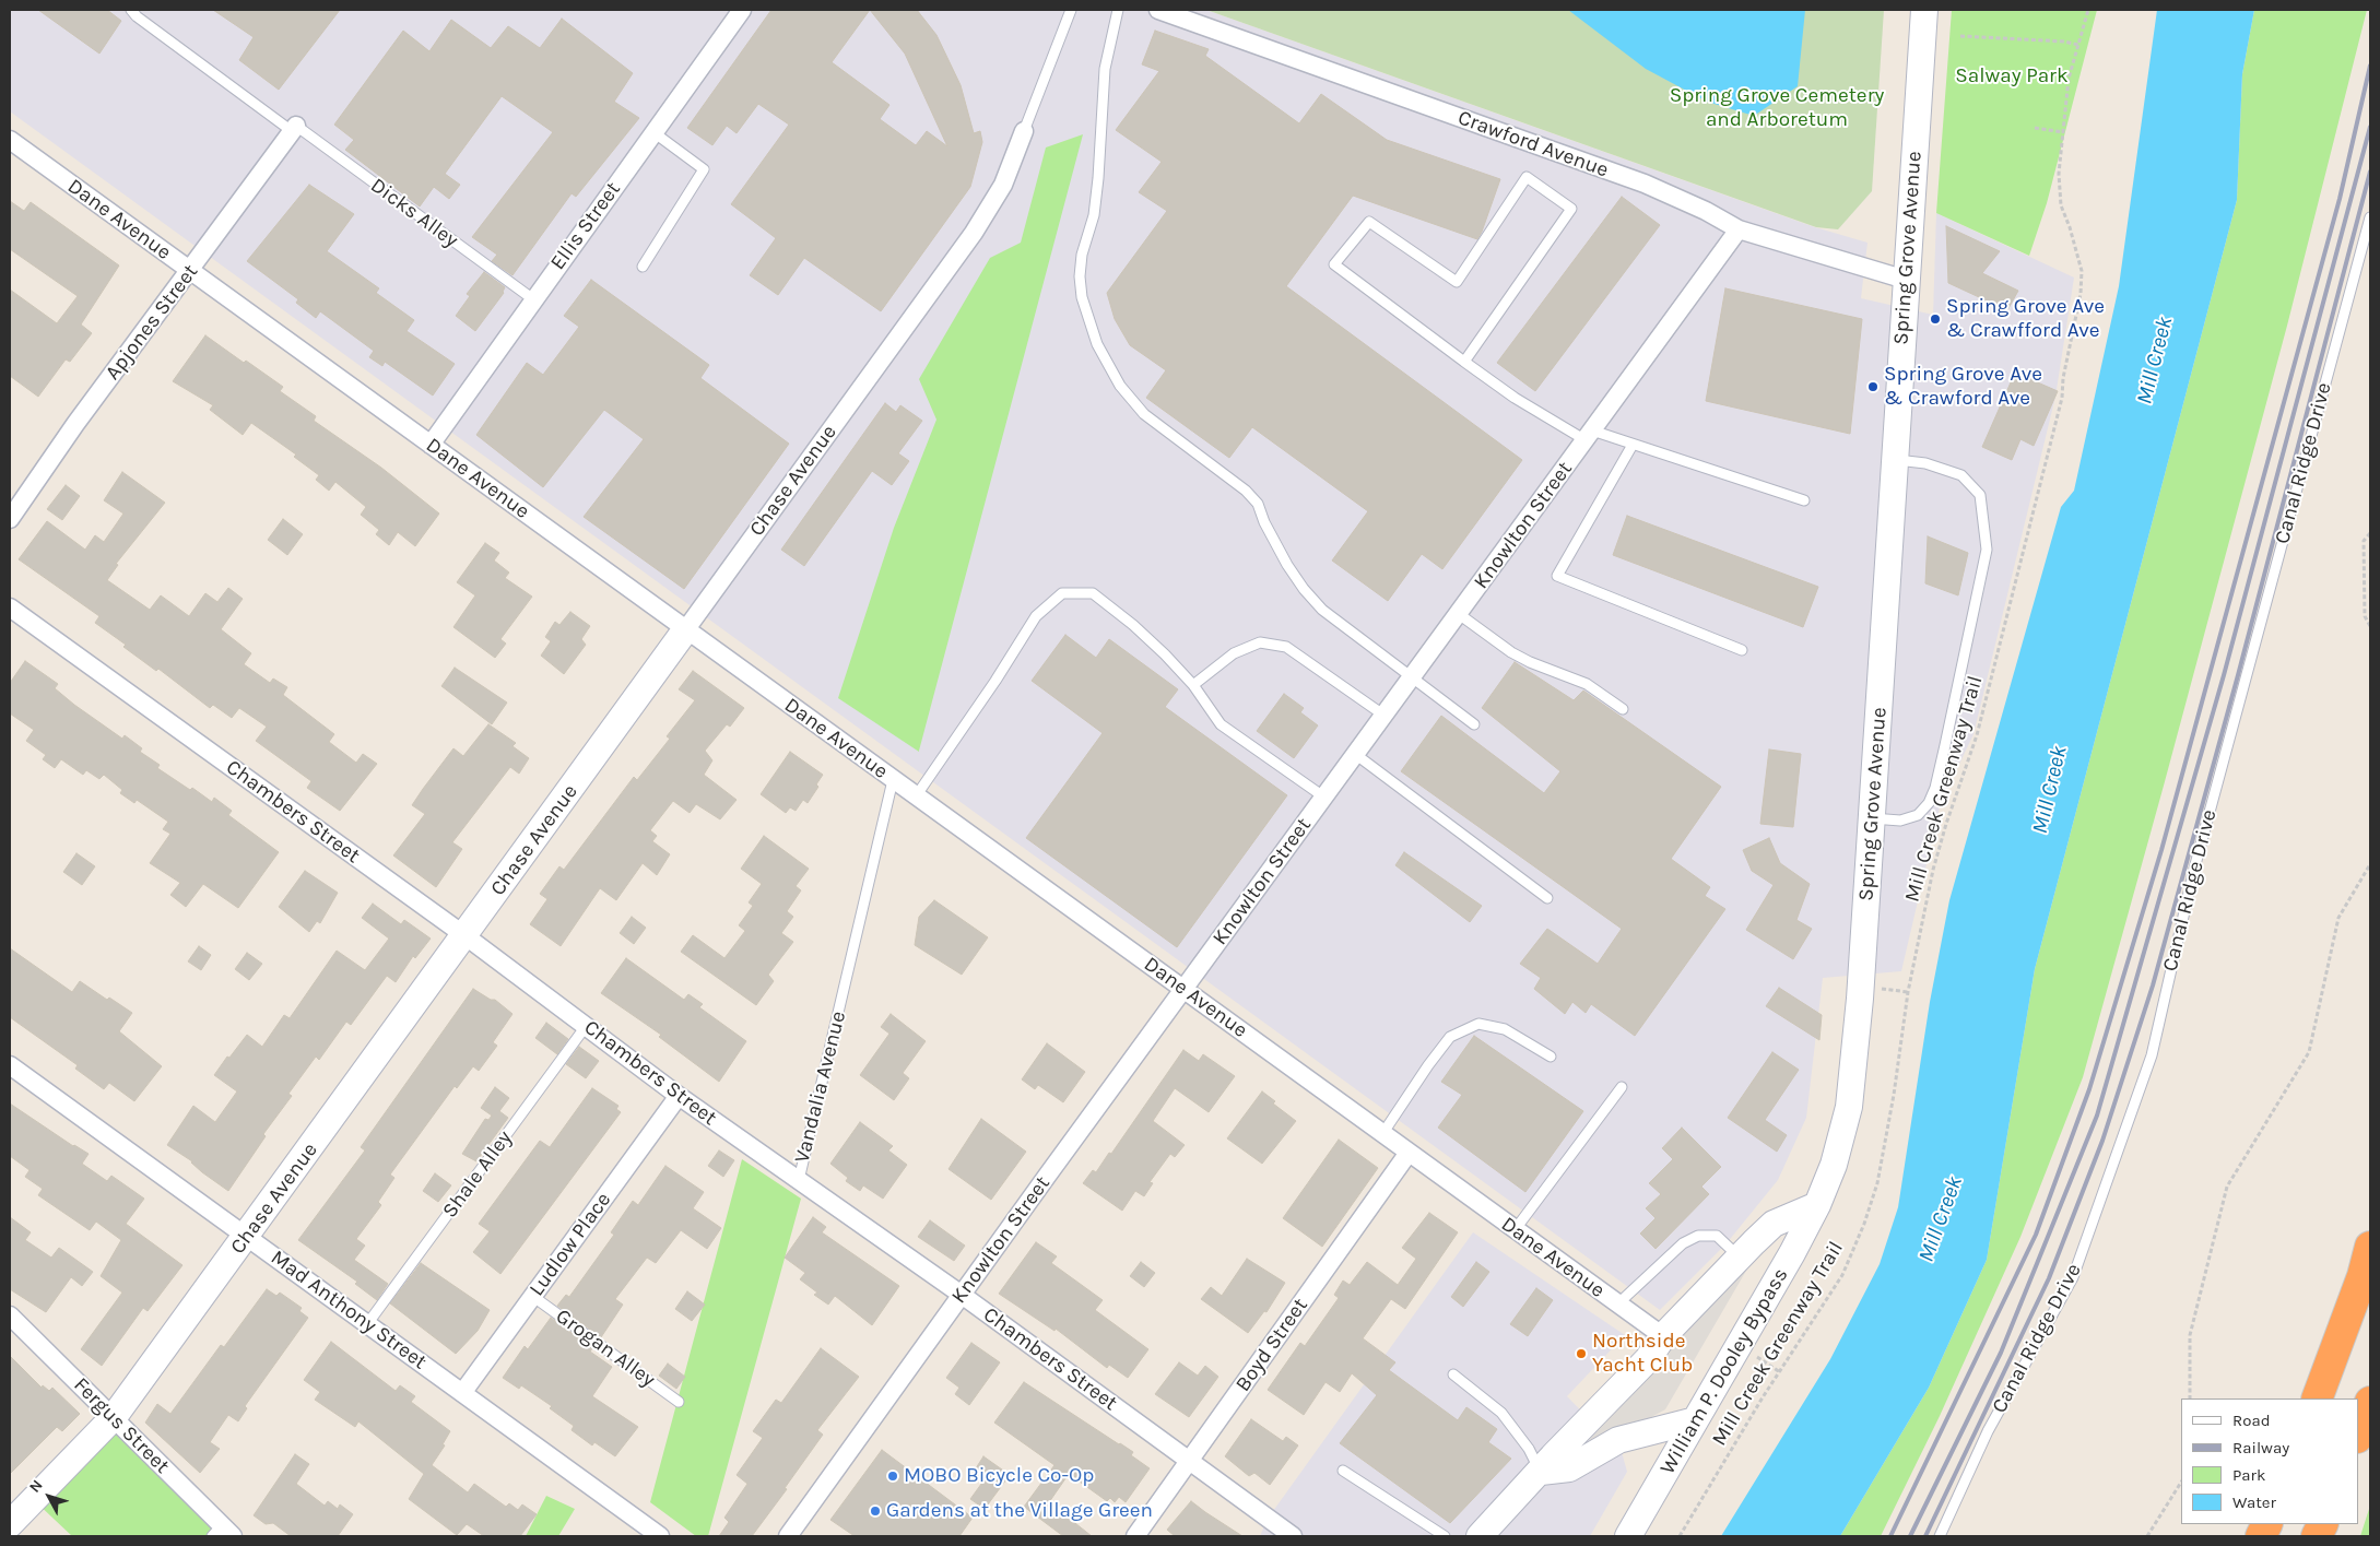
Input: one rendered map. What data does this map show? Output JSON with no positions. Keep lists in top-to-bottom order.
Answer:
{
  "streets": {
    "street": [
      "Crawford Avenue",
      "Dane Avenue",
      "Ellis Street",
      "Spring Grove Avenue",
      "Apjones Street",
      "Chase Avenue",
      "Knowlton Street",
      "Chambers Street",
      "Ludlow Place",
      "Mad Anthony Street",
      "Boyd Street",
      "William P. Dooley Bypass",
      "Fergus Street"
    ],
    "lane": [
      "Dicks Alley",
      "Canal Ridge Drive",
      "Vandalia Avenue",
      "Shale Alley",
      "Grogan Alley"
    ],
    "path": ["Mill Creek Greenway Trail"]
  },
  "crossings": [
    ["Crawford Avenue", "Spring Grove Avenue"],
    ["Crawford Avenue", "Knowlton Street"],
    ["Dicks Alley", "Ellis Street"],
    ["Dicks Alley", "Apjones Street"],
    ["Dane Avenue", "Ellis Street"],
    ["Dane Avenue", "Apjones Street"],
    ["Dane Avenue", "Chase Avenue"],
    ["Dane Avenue", "Knowlton Street"],
    ["Dane Avenue", "Vandalia Avenue"],
    ["Dane Avenue", "Boyd Street"],
    ["Spring Grove Avenue", "William P. Dooley Bypass"],
    ["Chase Avenue", "Chambers Street"],
    ["Chase Avenue", "Mad Anthony Street"],
    ["Chase Avenue", "Fergus Street"],
    ["Knowlton Street", "Chambers Street"],
    ["Chambers Street", "Vandalia Avenue"],
    ["Chambers Street", "Shale Alley"],
    ["Chambers Street", "Ludlow Place"],
    ["Chambers Street", "Boyd Street"],
    ["Shale Alley", "Mad Anthony Street"],
    ["Ludlow Place", "Mad Anthony Street"],
    ["Ludlow Place", "Grogan Alley"]
  ],
  "water": ["Mill Creek"],
  "parks": ["Salway Park", "Spring Grove Cemetery and Arboretum"],
  "places": [
    "Spring Grove Ave & Crawfford Ave",
    "Spring Grove Ave & Crawford Ave",
    "Northside Yacht Club",
    "MOBO Bicycle Co-Op",
    "Gardens at the Village Green"
  ],
  "legend": [
    "Road",
    "Railway",
    "Park",
    "Water"
  ],
  "north": "top left"
}
